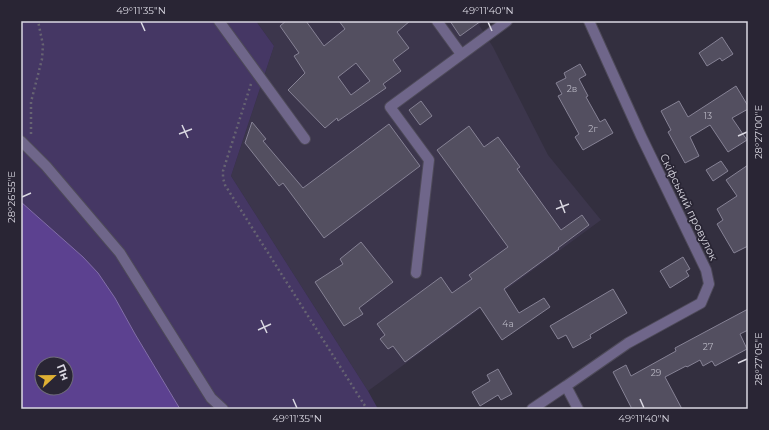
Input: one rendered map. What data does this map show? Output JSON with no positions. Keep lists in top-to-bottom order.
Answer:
{
  "streets": {
    "street": ["Скіфський провулок"]
  },
  "house_numbers": [
    "2в",
    "13",
    "2г",
    "4а",
    "27",
    "29"
  ],
  "north": "right",
  "coordinates": [
    "49°11'35\"N",
    "49°11'40\"N",
    "28°27'00\"E",
    "28°26'55\"E",
    "28°27'05\"E"
  ]
}
